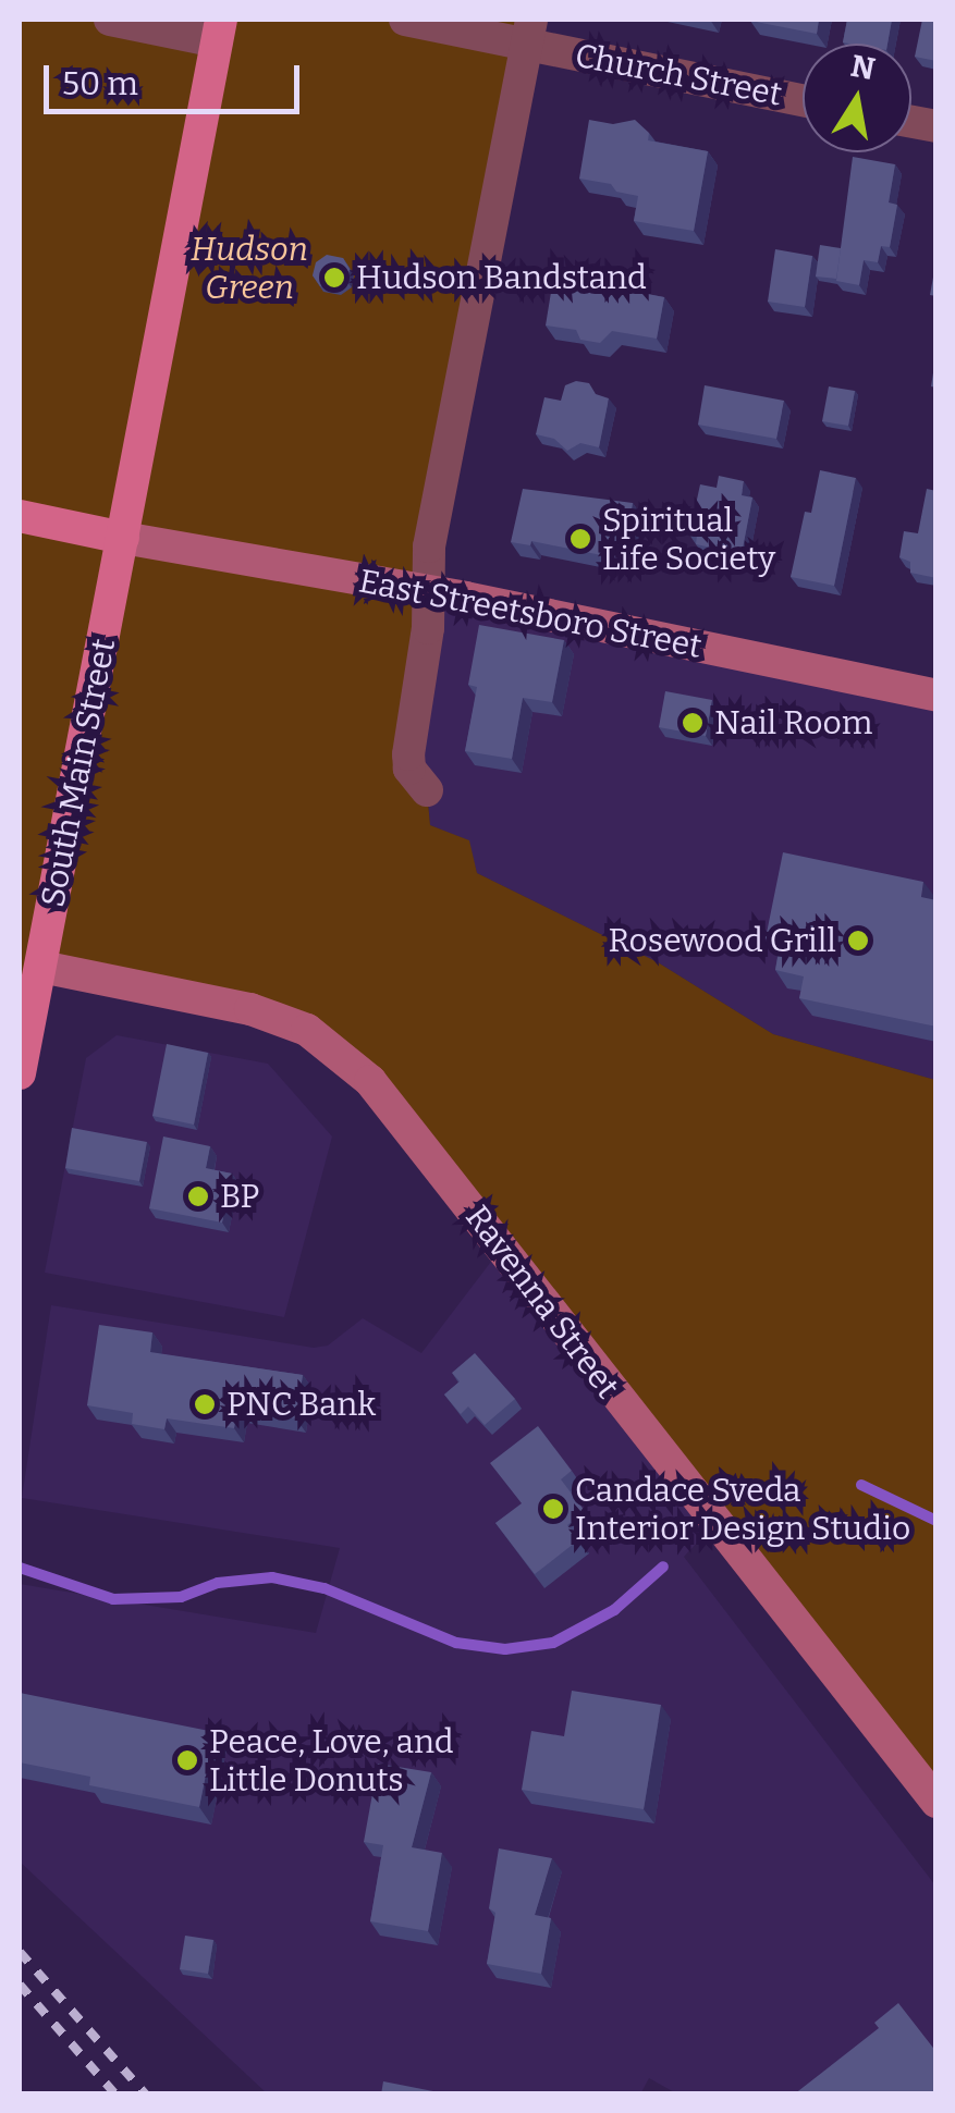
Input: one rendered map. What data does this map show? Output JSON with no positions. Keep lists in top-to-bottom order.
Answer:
{
  "streets": {
    "main road": ["South Main Street"],
    "street": ["Church Street", "East Streetsboro Street", "Ravenna Street"]
  },
  "crossings": [
    ["East Streetsboro Street", "South Main Street"],
    ["South Main Street", "Ravenna Street"]
  ],
  "parks": ["Hudson Green"],
  "places": [
    "Hudson Bandstand",
    "Spiritual Life Society",
    "Nail Room",
    "Rosewood Grill",
    "BP",
    "PNC Bank",
    "Candace Sveda Interior Design Studio",
    "Peace, Love, and Little Donuts"
  ],
  "scale_bar": "50 m",
  "north": "top"
}
